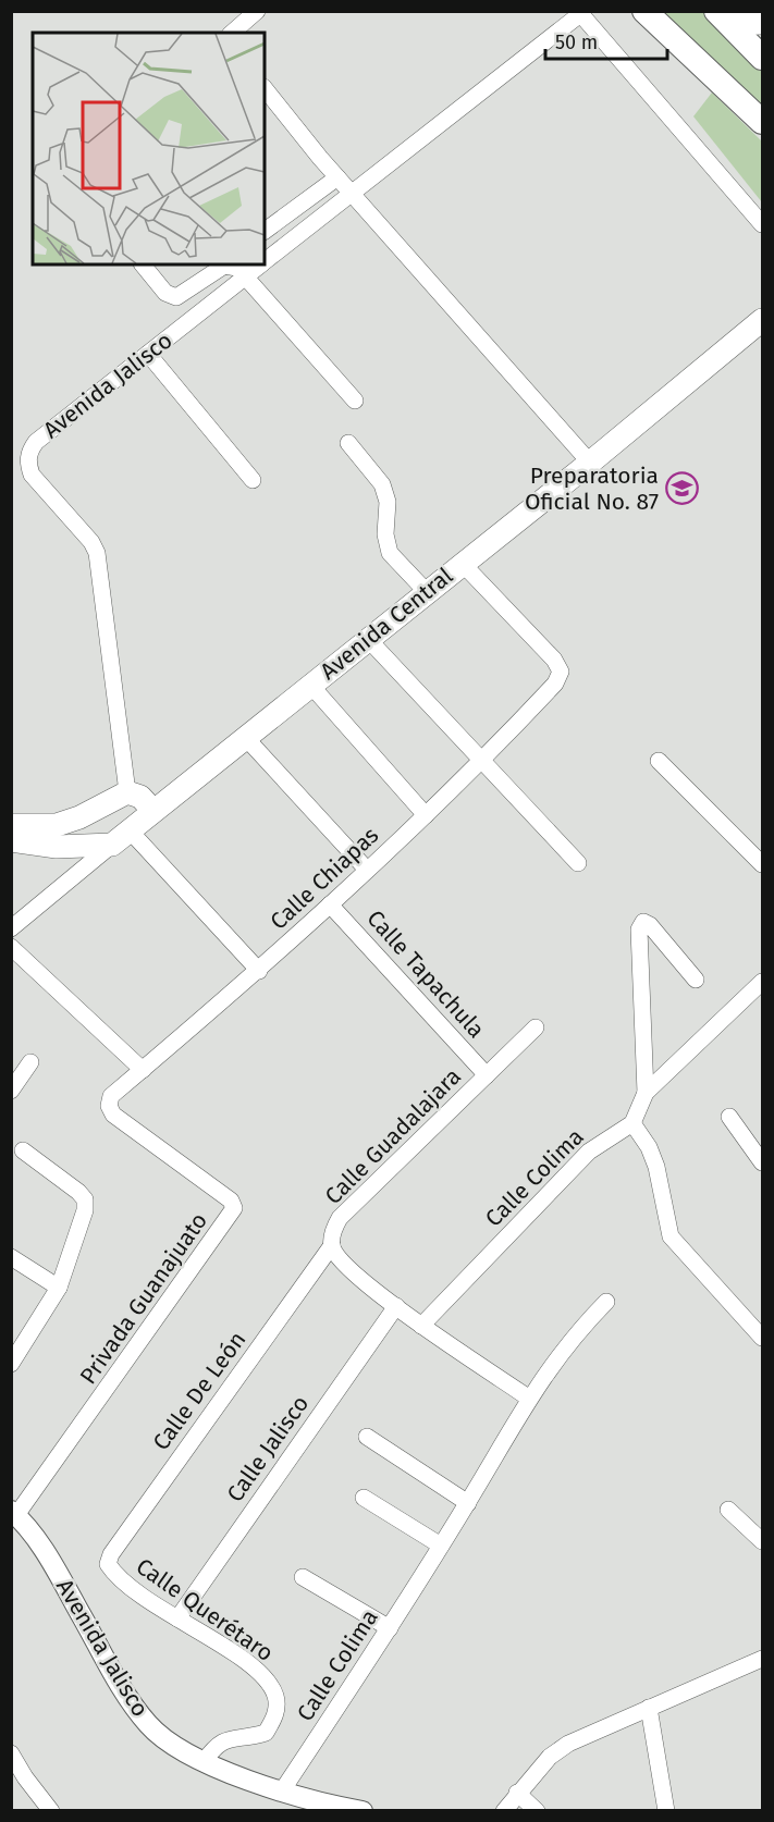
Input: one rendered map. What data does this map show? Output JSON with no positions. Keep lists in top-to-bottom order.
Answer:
{
  "streets": {
    "main road": ["Avenida Central"],
    "street": [
      "Avenida Jalisco",
      "Calle Chiapas",
      "Calle Tapachula",
      "Calle Guadalajara",
      "Calle Colima",
      "Privada Guanajuato",
      "Calle De León",
      "Calle Jalisco",
      "Calle Querétaro"
    ]
  },
  "crossings": [
    ["Avenida Jalisco", "Calle Colima"],
    ["Avenida Jalisco", "Privada Guanajuato"],
    ["Avenida Jalisco", "Calle Querétaro"],
    ["Avenida Central", "Calle Chiapas"],
    ["Calle Chiapas", "Calle Tapachula"],
    ["Calle Chiapas", "Privada Guanajuato"],
    ["Calle Tapachula", "Calle Guadalajara"],
    ["Calle Guadalajara", "Calle De León"],
    ["Calle De León", "Calle Querétaro"],
    ["Calle Jalisco", "Calle Querétaro"]
  ],
  "places": {
    "school or university": ["Preparatoria Oficial No. 87"]
  },
  "scale_bar": "50 m"
}
